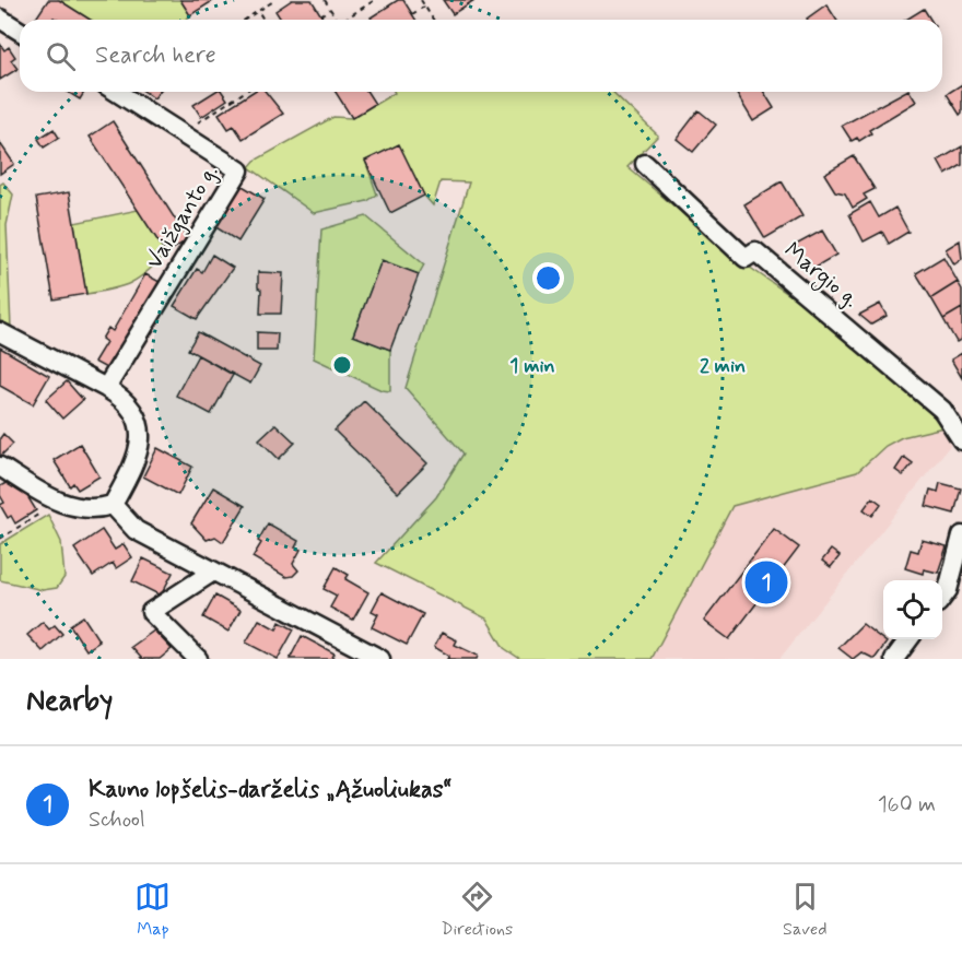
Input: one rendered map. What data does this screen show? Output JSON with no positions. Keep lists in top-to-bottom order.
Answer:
{
  "streets": {
    "street": ["Vaižganto g.", "Margio g."]
  },
  "page": {
    "search": "Search here",
    "pins": "1",
    "heading": "Nearby",
    "list": [
      {
        "mark": "1",
        "name": "Kauno lopšelis-darželis „Ąžuoliukas“",
        "note": "School",
        "value": "160 m"
      }
    ],
    "nav": ["Map", "Directions", "Saved"]
  },
  "rings": ["1 min", "2 min"]
}
